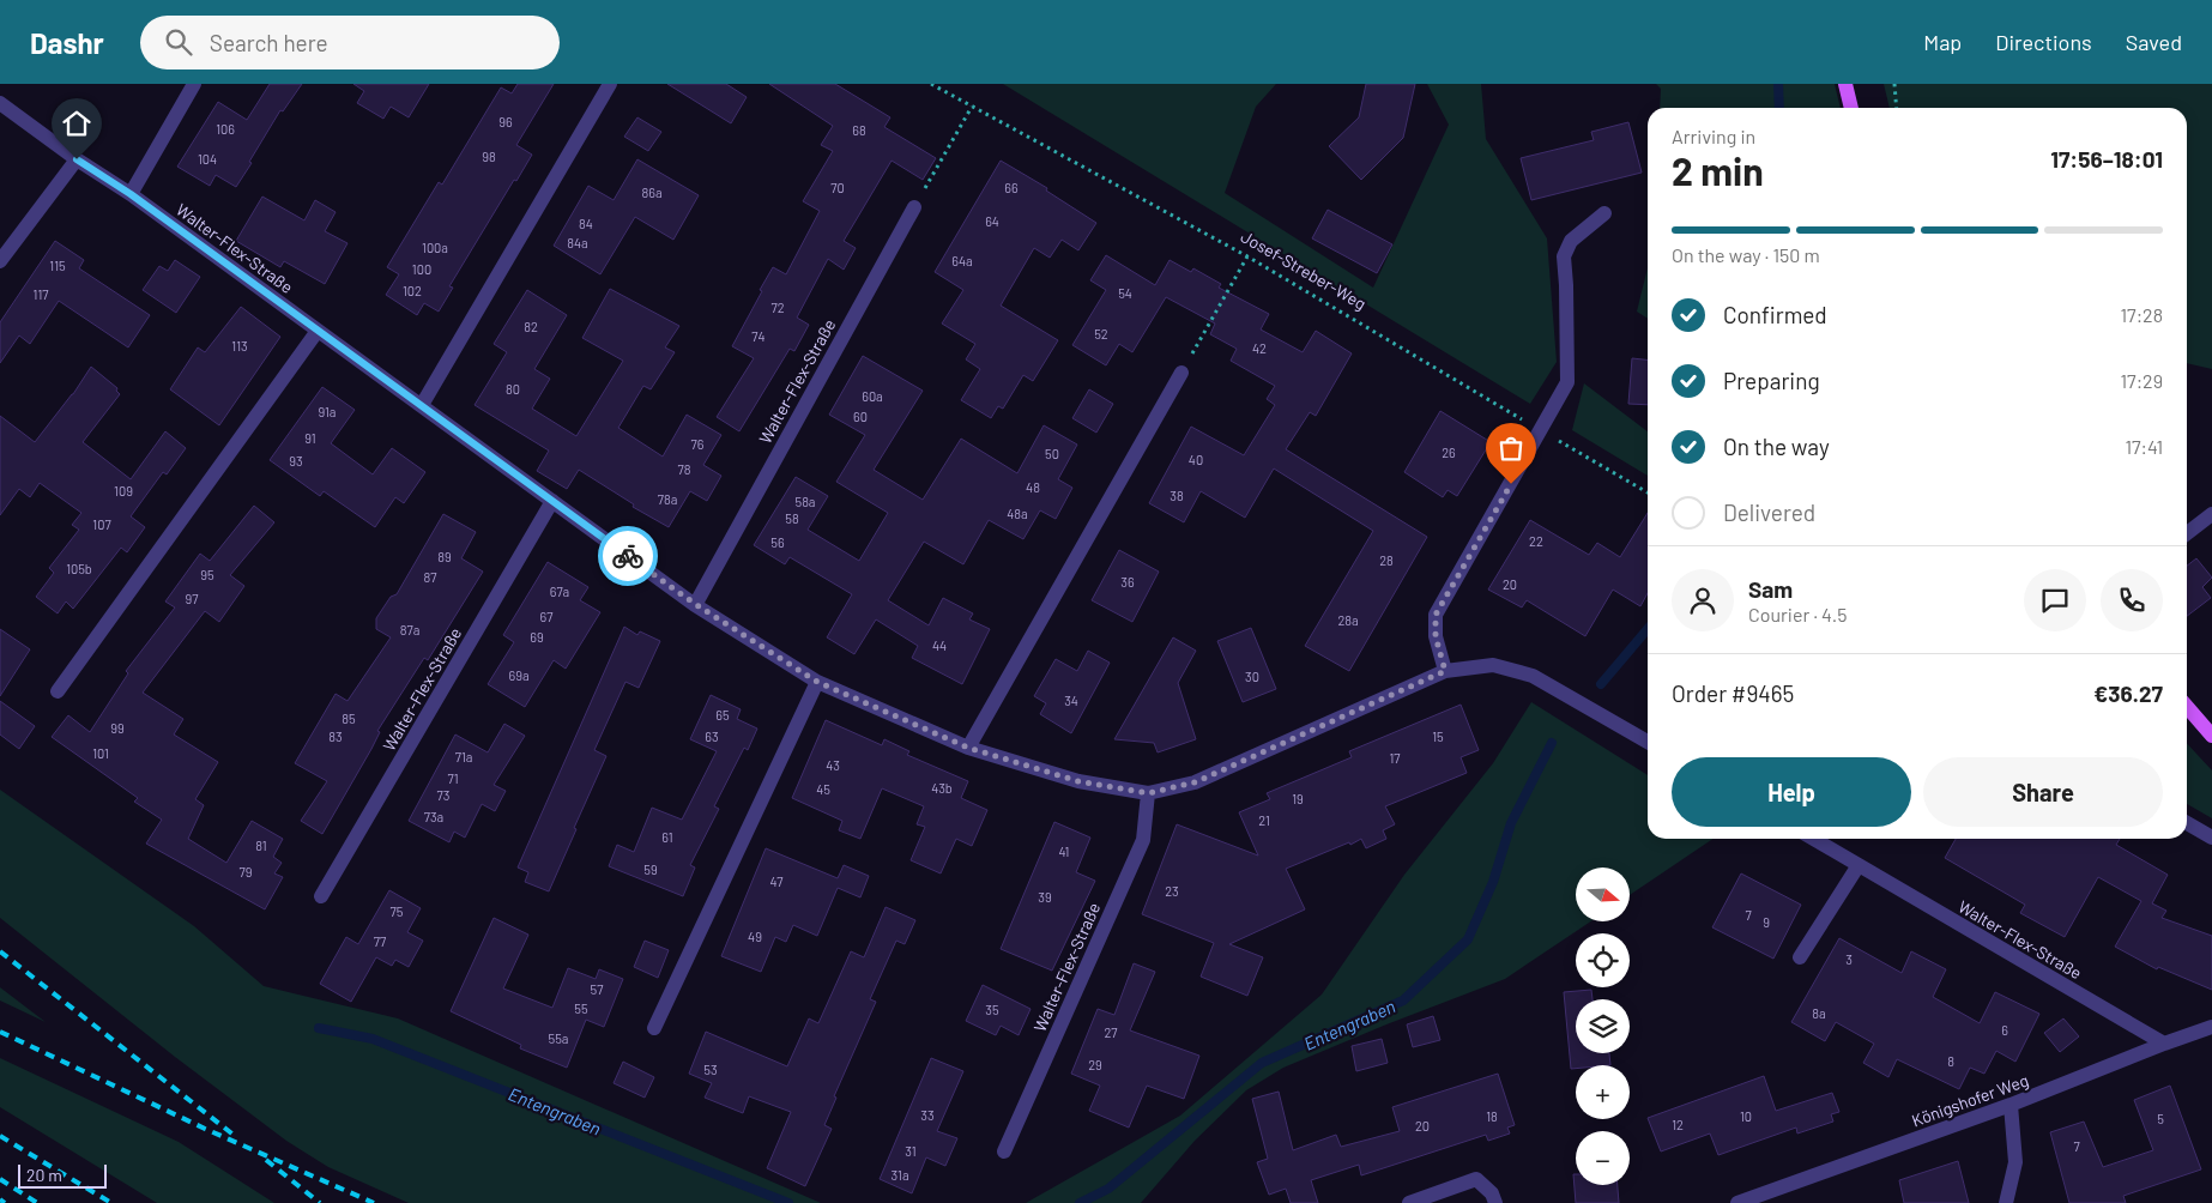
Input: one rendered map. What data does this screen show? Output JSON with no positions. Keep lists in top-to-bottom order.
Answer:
{
  "streets": {
    "street": ["Walter-Flex-Straße", "Königshofer Weg"],
    "path": ["Josef-Streber-Weg"]
  },
  "crossings": [
    ["Walter-Flex-Straße", "Königshofer Weg"]
  ],
  "water": ["Entengraben"],
  "house_numbers": [
    "96",
    "106",
    "68",
    "98",
    "104",
    "70",
    "66",
    "86a",
    "64",
    "84",
    "84a",
    "100a",
    "64a",
    "115",
    "100",
    "102",
    "54",
    "117",
    "72",
    "82",
    "52",
    "74",
    "113",
    "42",
    "80",
    "60a",
    "91a",
    "60",
    "91",
    "76",
    "26",
    "50",
    "40",
    "93",
    "78",
    "48",
    "109",
    "38",
    "78a",
    "58a",
    "48a",
    "58",
    "107",
    "22",
    "56",
    "89",
    "28",
    "105b",
    "95",
    "87",
    "36",
    "20",
    "67a",
    "97",
    "67",
    "28a",
    "87a",
    "69",
    "44",
    "69a",
    "30",
    "34",
    "65",
    "85",
    "99",
    "83",
    "63",
    "15",
    "101",
    "71a",
    "17",
    "43",
    "71",
    "43b",
    "45",
    "73",
    "19",
    "73a",
    "21",
    "61",
    "81",
    "41",
    "59",
    "79",
    "47",
    "23",
    "39",
    "75",
    "7",
    "9",
    "49",
    "77",
    "3",
    "57",
    "55",
    "35",
    "8a",
    "6",
    "27",
    "55a",
    "8",
    "29",
    "53",
    "33",
    "18",
    "10",
    "5",
    "12",
    "20",
    "7",
    "31",
    "31a"
  ],
  "scale_bar": "20 m",
  "north": "right",
  "page": {
    "header": "Dashr",
    "search": "Search here",
    "nav": ["Map", "Directions", "Saved"],
    "heading": ["2 min", "Arriving in", "17:56–18:01"],
    "panel": [
      "Sam",
      "Courier · 4.5",
      "Order #9465",
      "€36.27"
    ],
    "bar": "On the way · 150 m",
    "list": [
      ["Confirmed", "17:28"],
      ["Preparing", "17:29"],
      ["On the way", "17:41"],
      "Delivered"
    ],
    "buttons": ["Help", "Share"],
    "map_buttons": ["+", "−"],
    "scale": "20 m"
  }
}
